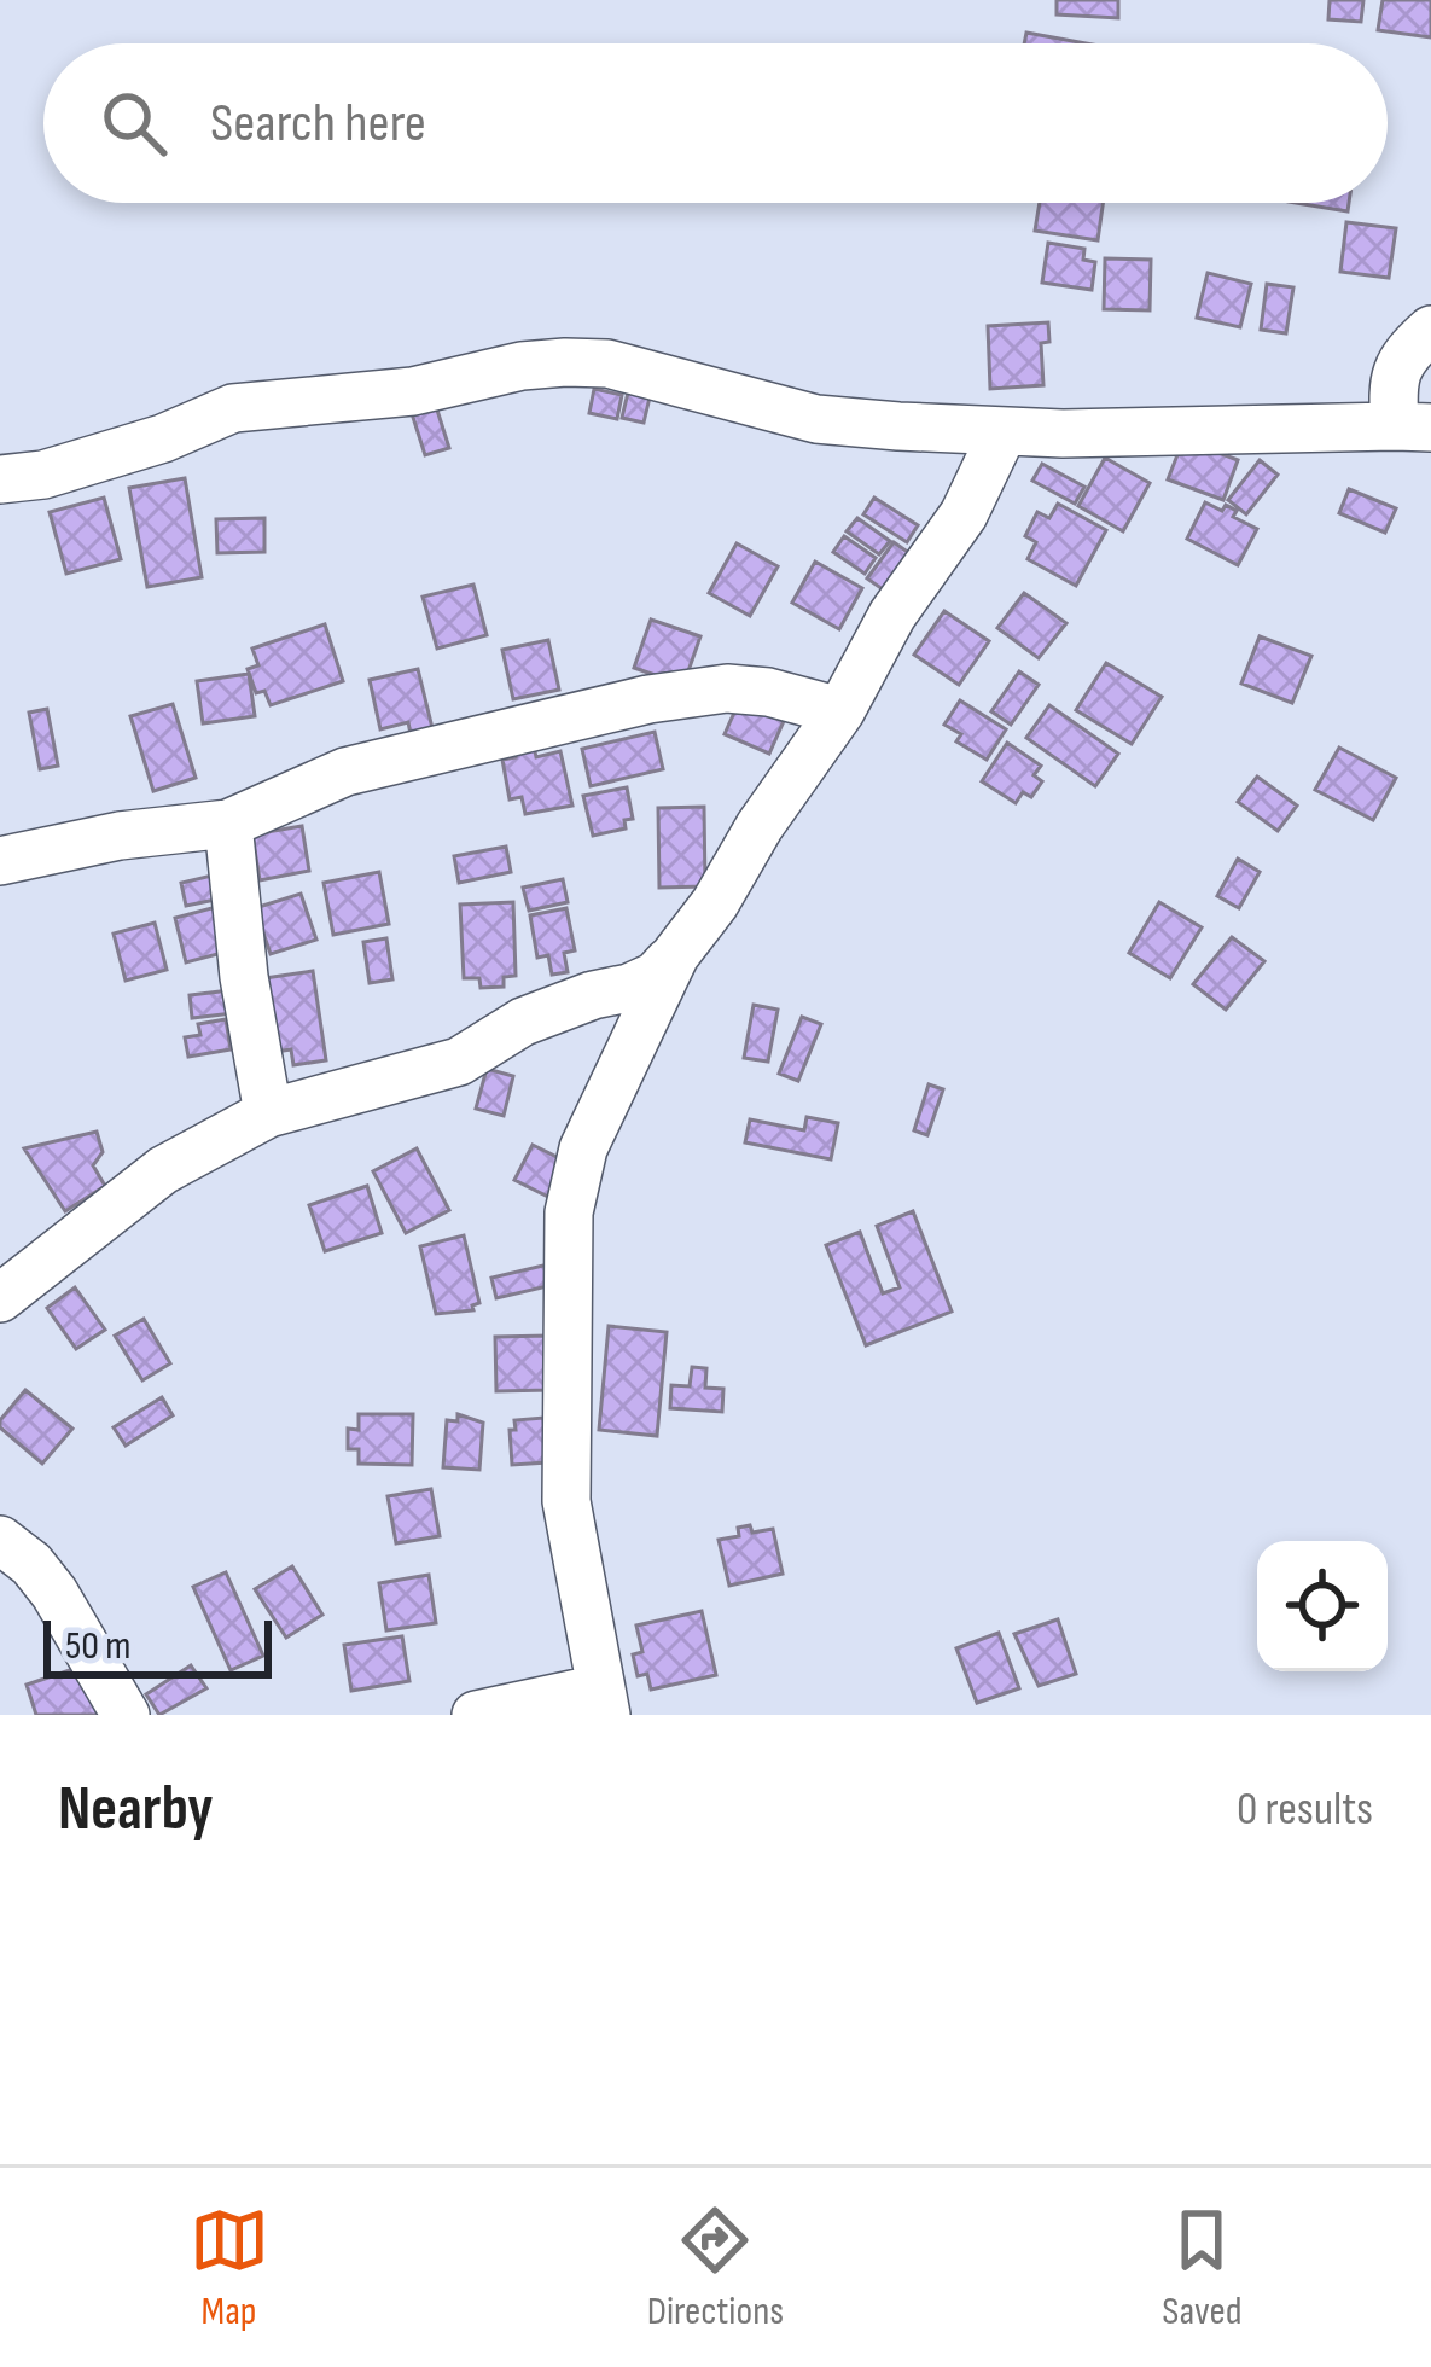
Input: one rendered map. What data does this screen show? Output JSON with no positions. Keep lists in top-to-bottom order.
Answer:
{
  "scale_bar": "50 m",
  "page": {
    "search": "Search here",
    "scale": "50 m",
    "heading": ["Nearby", "0 results"],
    "nav": ["Map", "Directions", "Saved"]
  }
}
